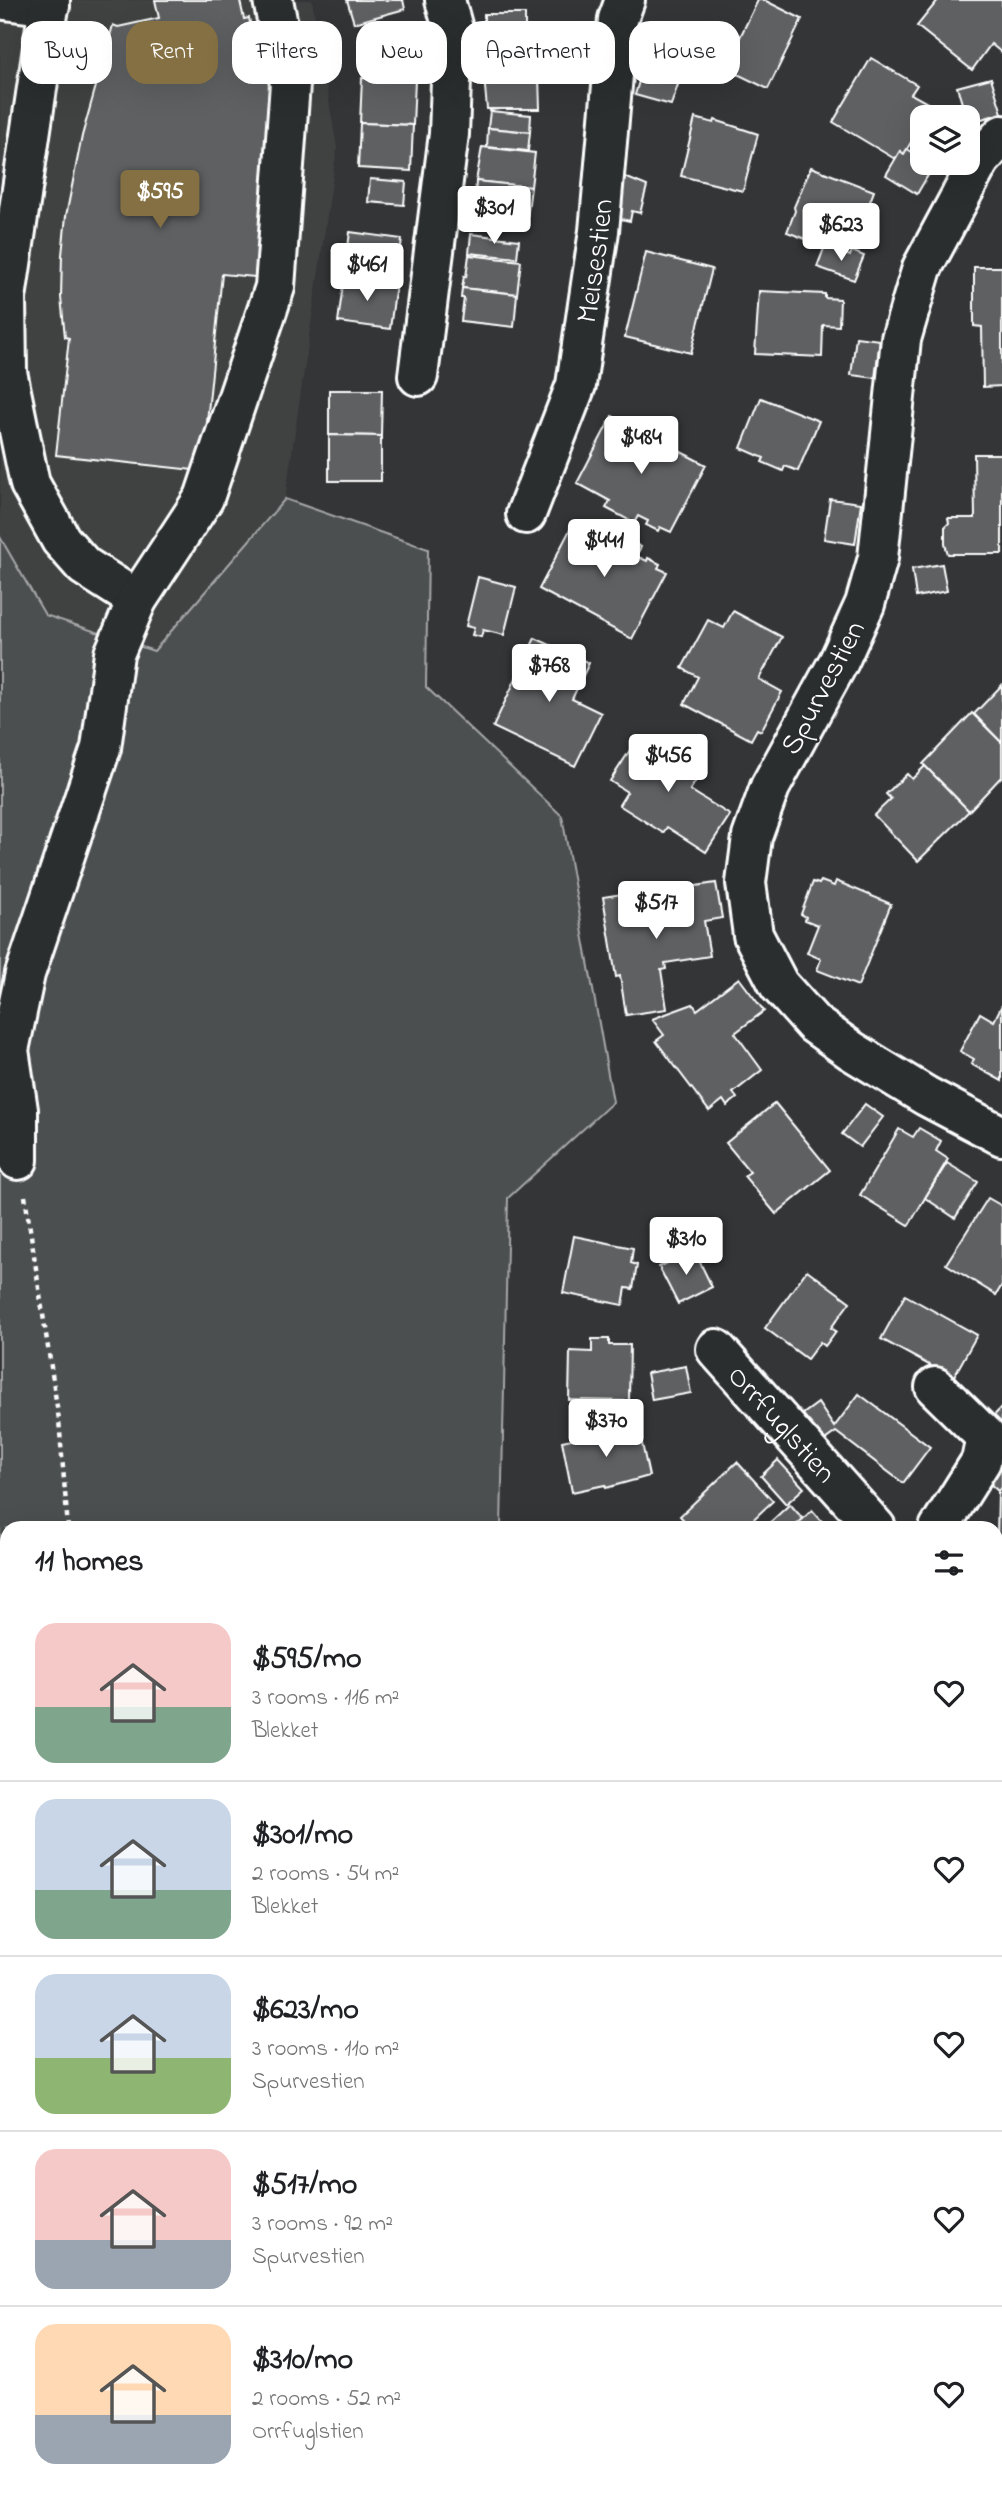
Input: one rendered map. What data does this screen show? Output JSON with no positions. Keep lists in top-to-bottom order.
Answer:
{
  "streets": {
    "street": ["Meisestien", "Spurvestien", "Orrfuglstien"]
  },
  "page": {
    "chip": [
      "Buy",
      "Rent",
      "Filters",
      "New",
      "Apartment",
      "House"
    ],
    "price": [
      "$595",
      "$301",
      "$623",
      "$461",
      "$484",
      "$441",
      "$768",
      "$456",
      "$517",
      "$310",
      "$370"
    ],
    "heading": "11 homes",
    "list": [
      {
        "name": "$595/mo",
        "note": "3 rooms · 116 m² · Blekket"
      },
      {
        "name": "$301/mo",
        "note": "2 rooms · 54 m² · Blekket"
      },
      {
        "name": "$623/mo",
        "note": "3 rooms · 110 m² · Spurvestien"
      },
      {
        "name": "$517/mo",
        "note": "3 rooms · 92 m² · Spurvestien"
      },
      {
        "name": "$310/mo",
        "note": "2 rooms · 52 m² · Orrfuglstien"
      }
    ]
  }
}
